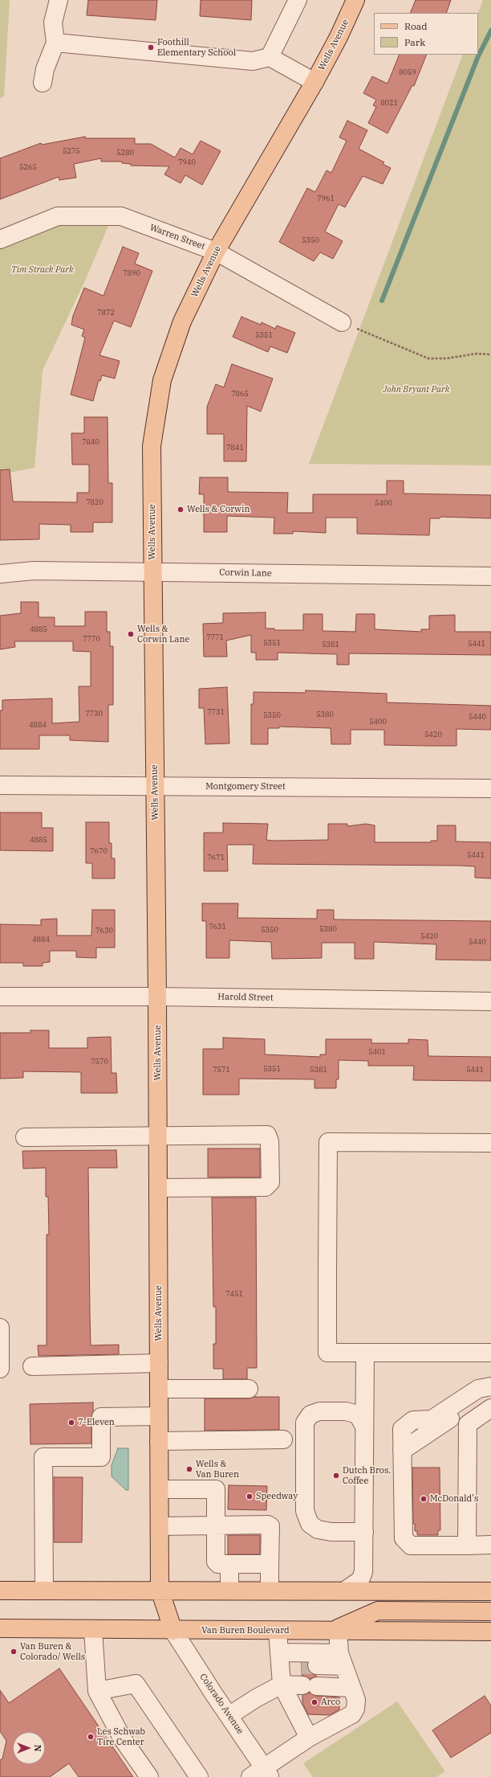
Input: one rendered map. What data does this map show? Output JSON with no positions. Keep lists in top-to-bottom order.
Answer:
{
  "streets": {
    "main road": ["Wells Avenue", "Van Buren Boulevard"],
    "street": [
      "Warren Street",
      "Corwin Lane",
      "Montgomery Street",
      "Harold Street",
      "Colorado Avenue"
    ]
  },
  "crossings": [
    ["Wells Avenue", "Warren Street"],
    ["Wells Avenue", "Corwin Lane"],
    ["Wells Avenue", "Montgomery Street"],
    ["Wells Avenue", "Harold Street"],
    ["Wells Avenue", "Van Buren Boulevard"],
    ["Wells Avenue", "Colorado Avenue"],
    ["Van Buren Boulevard", "Colorado Avenue"]
  ],
  "parks": ["Tim Strack Park", "John Bryant Park"],
  "places": [
    "Foothill Elementary School",
    "Wells & Corwin",
    "Wells & Corwin Lane",
    "7-Eleven",
    "Wells & Van Buren",
    "Dutch Bros. Coffee",
    "Speedway",
    "McDonald's",
    "Van Buren & Colorado/ Wells",
    "Arco",
    "Les Schwab Tire Center"
  ],
  "house_numbers": [
    "8059",
    "8021",
    "5275",
    "5280",
    "7940",
    "5265",
    "7961",
    "5350",
    "7890",
    "7872",
    "5351",
    "7865",
    "7840",
    "7841",
    "7820",
    "5400",
    "4885",
    "7771",
    "7770",
    "5351",
    "5441",
    "5381",
    "7731",
    "7730",
    "5380",
    "5350",
    "5440",
    "5400",
    "4884",
    "5420",
    "4885",
    "7670",
    "5441",
    "7671",
    "7631",
    "5380",
    "5350",
    "7630",
    "5420",
    "4884",
    "5440",
    "5401",
    "7570",
    "5351",
    "7571",
    "5381",
    "5441",
    "7451"
  ],
  "legend": ["Road", "Park"],
  "north": "right"
}
